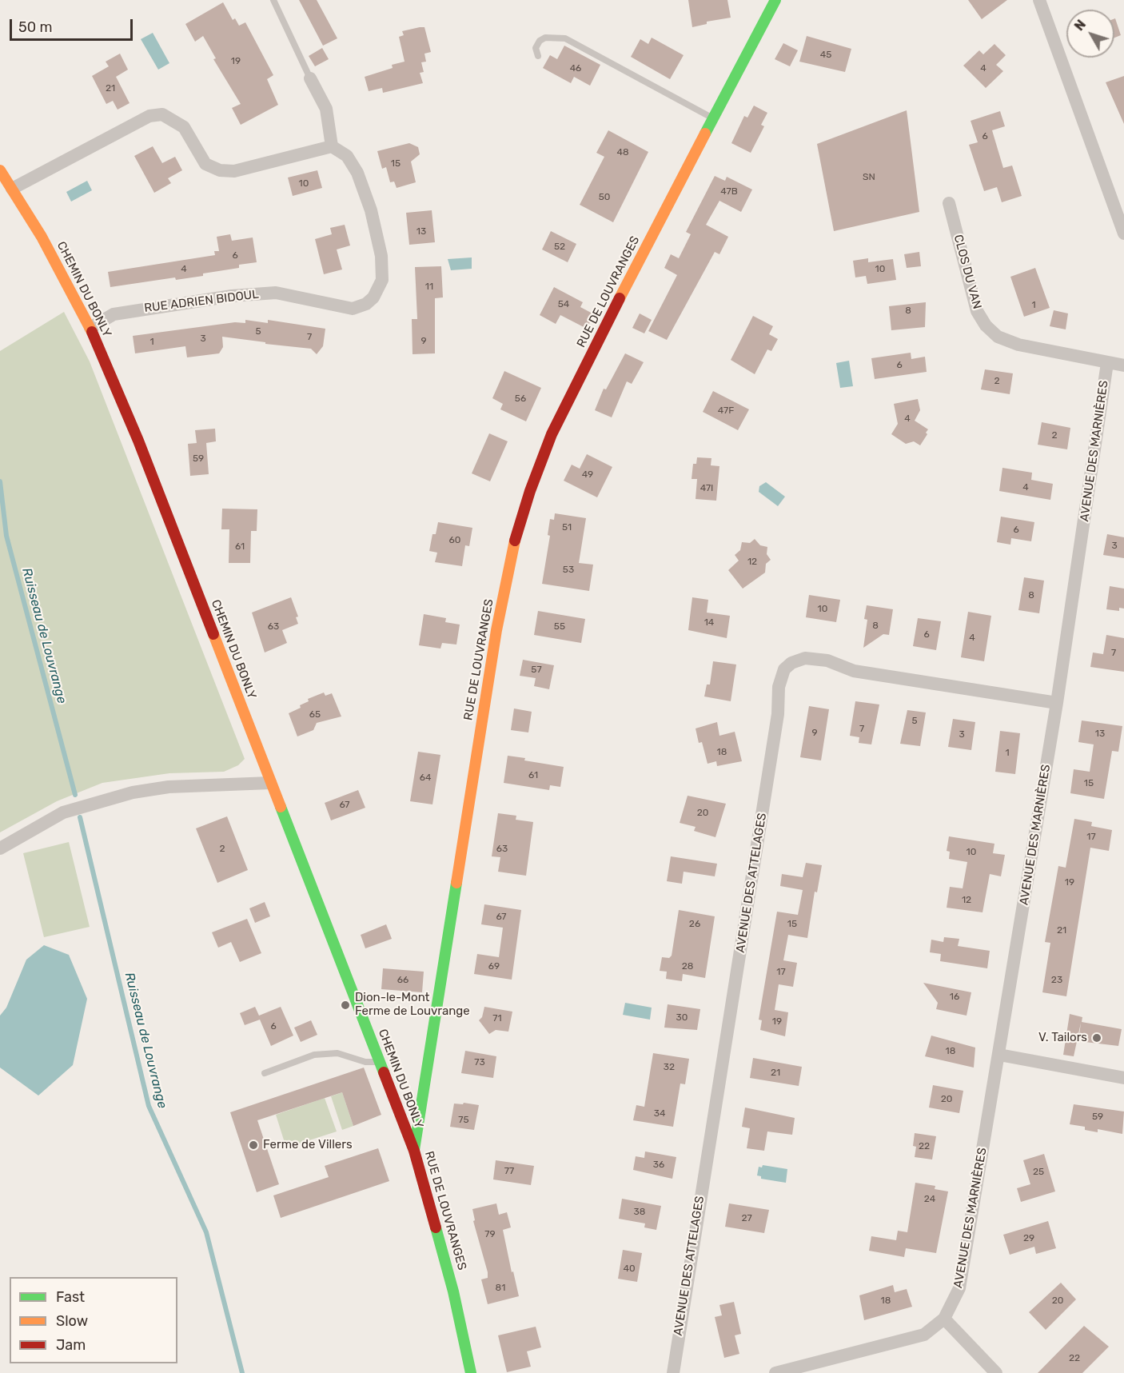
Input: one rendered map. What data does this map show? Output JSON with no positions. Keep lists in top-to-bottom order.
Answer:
{
  "streets": {
    "street": [
      "CLOS DU VAN",
      "CHEMIN DU BONLY",
      "RUE DE LOUVRANGES",
      "RUE ADRIEN BIDOUL",
      "AVENUE DES MARNIÈRES",
      "AVENUE DES ATTELAGES"
    ]
  },
  "crossings": [
    ["CLOS DU VAN", "AVENUE DES MARNIÈRES"],
    ["CHEMIN DU BONLY", "RUE DE LOUVRANGES"],
    ["CHEMIN DU BONLY", "RUE ADRIEN BIDOUL"],
    ["AVENUE DES MARNIÈRES", "AVENUE DES ATTELAGES"]
  ],
  "water": ["Ruisseau de Louvrange"],
  "places": ["Dion-le-Mont Ferme de Louvrange", "V. Tailors", "Ferme de Villers"],
  "house_numbers": [
    "45",
    "19",
    "46",
    "4",
    "21",
    "6",
    "48",
    "15",
    "SN",
    "10",
    "47B",
    "50",
    "13",
    "52",
    "6",
    "4",
    "10",
    "11",
    "54",
    "1",
    "8",
    "5",
    "7",
    "3",
    "9",
    "1",
    "6",
    "2",
    "56",
    "47F",
    "4",
    "2",
    "59",
    "49",
    "4",
    "47I",
    "51",
    "6",
    "60",
    "3",
    "61",
    "12",
    "53",
    "8",
    "10",
    "14",
    "8",
    "63",
    "55",
    "6",
    "4",
    "7",
    "57",
    "65",
    "5",
    "7",
    "9",
    "13",
    "3",
    "18",
    "1",
    "61",
    "64",
    "15",
    "67",
    "20",
    "17",
    "2",
    "63",
    "10",
    "19",
    "12",
    "67",
    "26",
    "15",
    "21",
    "69",
    "28",
    "17",
    "66",
    "23",
    "16",
    "30",
    "71",
    "19",
    "6",
    "18",
    "73",
    "32",
    "21",
    "20",
    "34",
    "59",
    "75",
    "22",
    "36",
    "77",
    "25",
    "24",
    "38",
    "27",
    "79",
    "29",
    "40",
    "81",
    "18",
    "20",
    "22"
  ],
  "legend": ["Fast", "Slow", "Jam"],
  "scale_bar": "50 m",
  "north": "top left"
}
